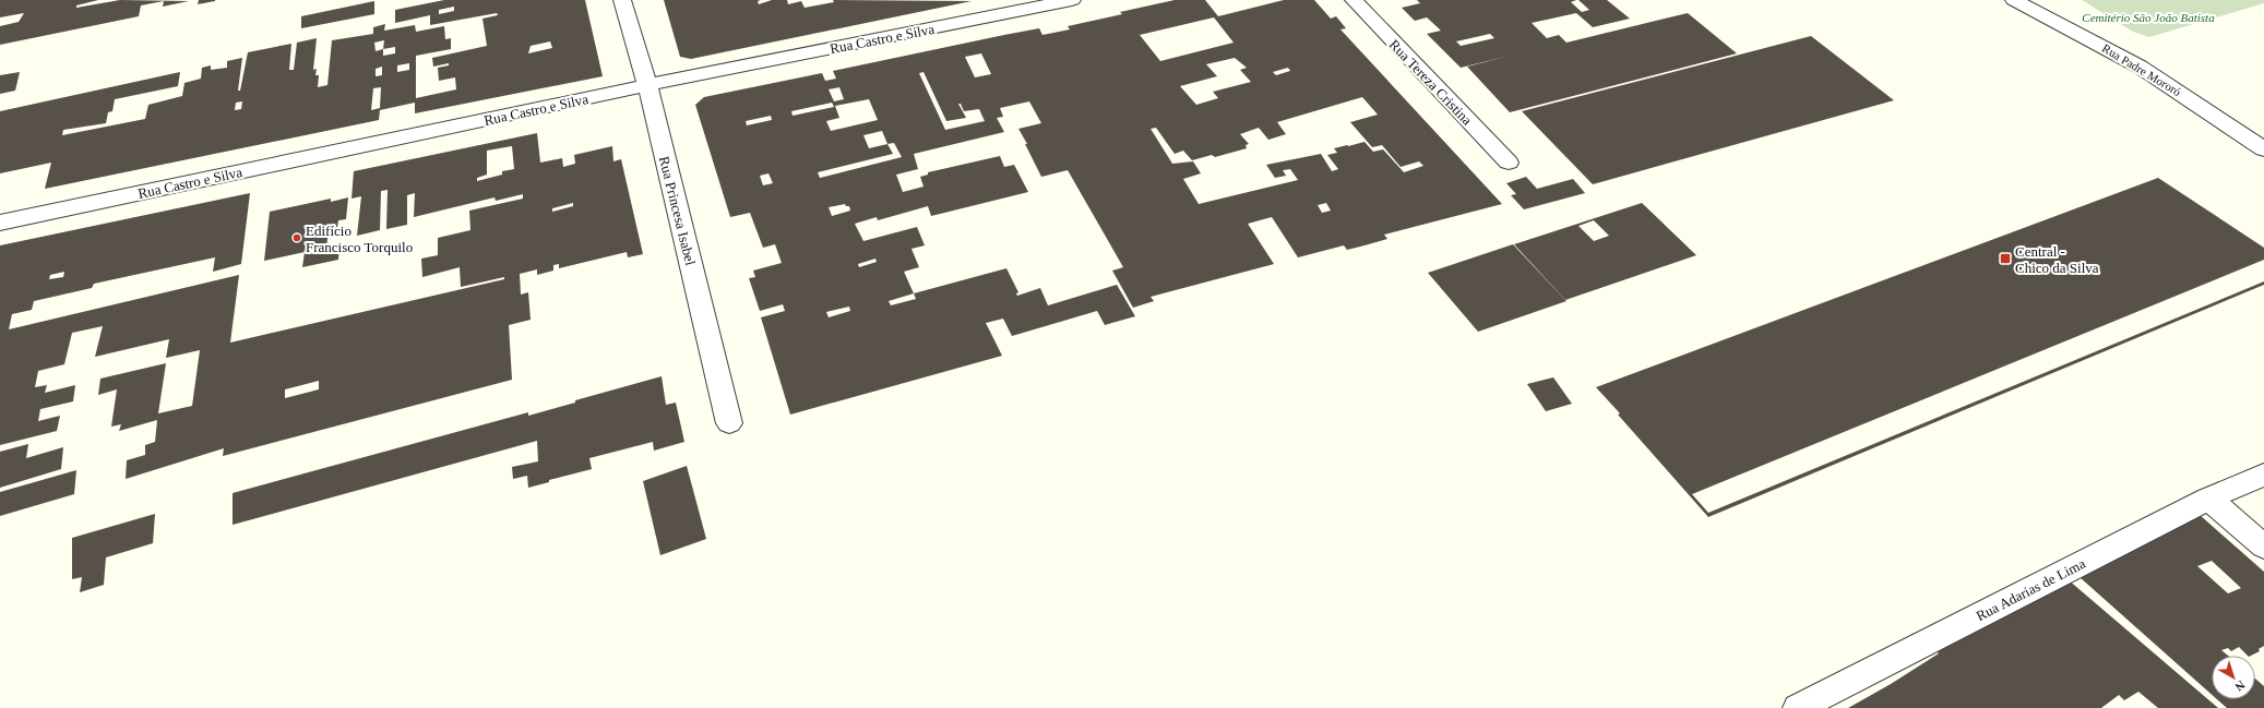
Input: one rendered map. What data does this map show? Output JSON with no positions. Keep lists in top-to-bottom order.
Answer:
{
  "streets": {
    "street": [
      "Rua Castro e Silva",
      "Rua Padre Mororó",
      "Rua Tereza Cristina",
      "Rua Princesa Isabel",
      "Rua Adarias de Lima"
    ]
  },
  "crossings": [
    ["Rua Castro e Silva", "Rua Princesa Isabel"]
  ],
  "parks": ["Cemitério São João Batista"],
  "places": {
    "other": ["Edifício Francisco Torquilo"],
    "transit": ["Central - Chico da Silva"]
  },
  "north": "bottom right"
}
